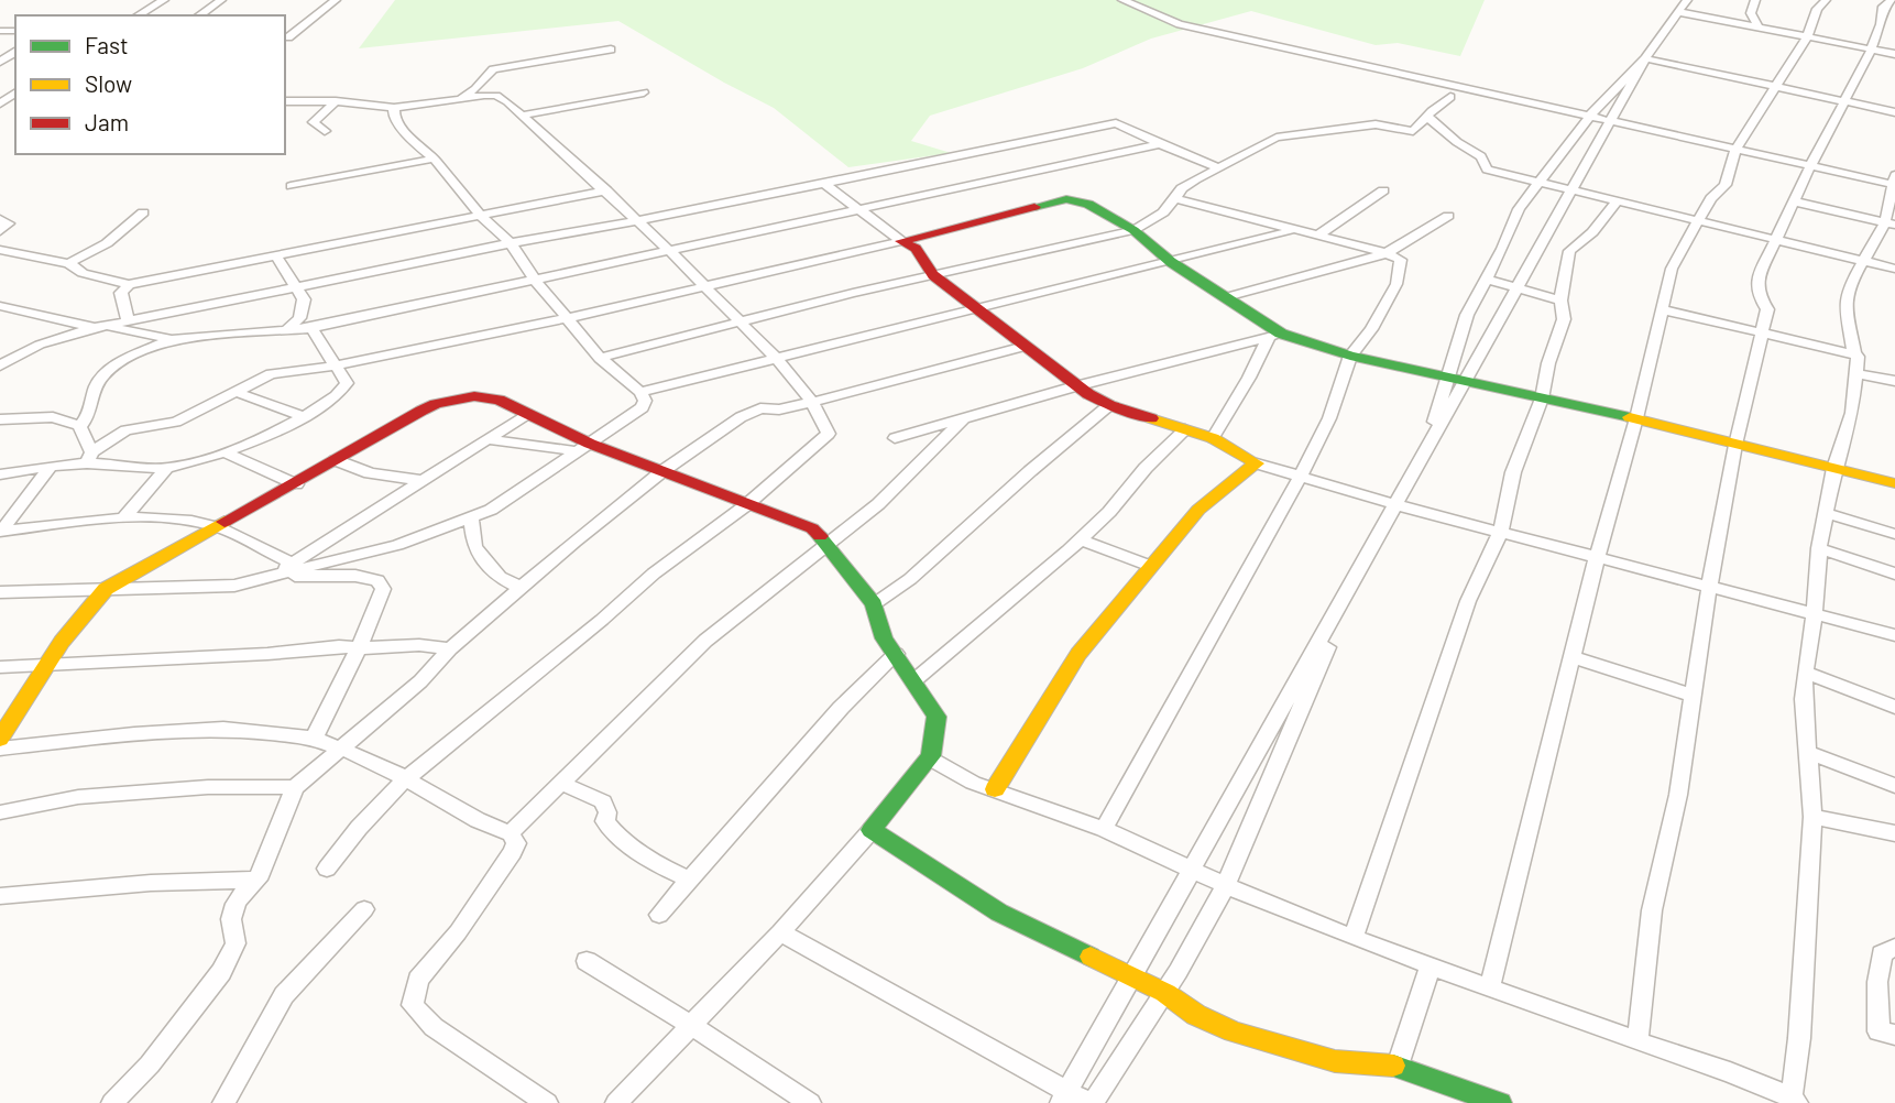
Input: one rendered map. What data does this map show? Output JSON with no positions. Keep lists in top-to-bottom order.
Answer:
{
  "legend": ["Fast", "Slow", "Jam"]
}
